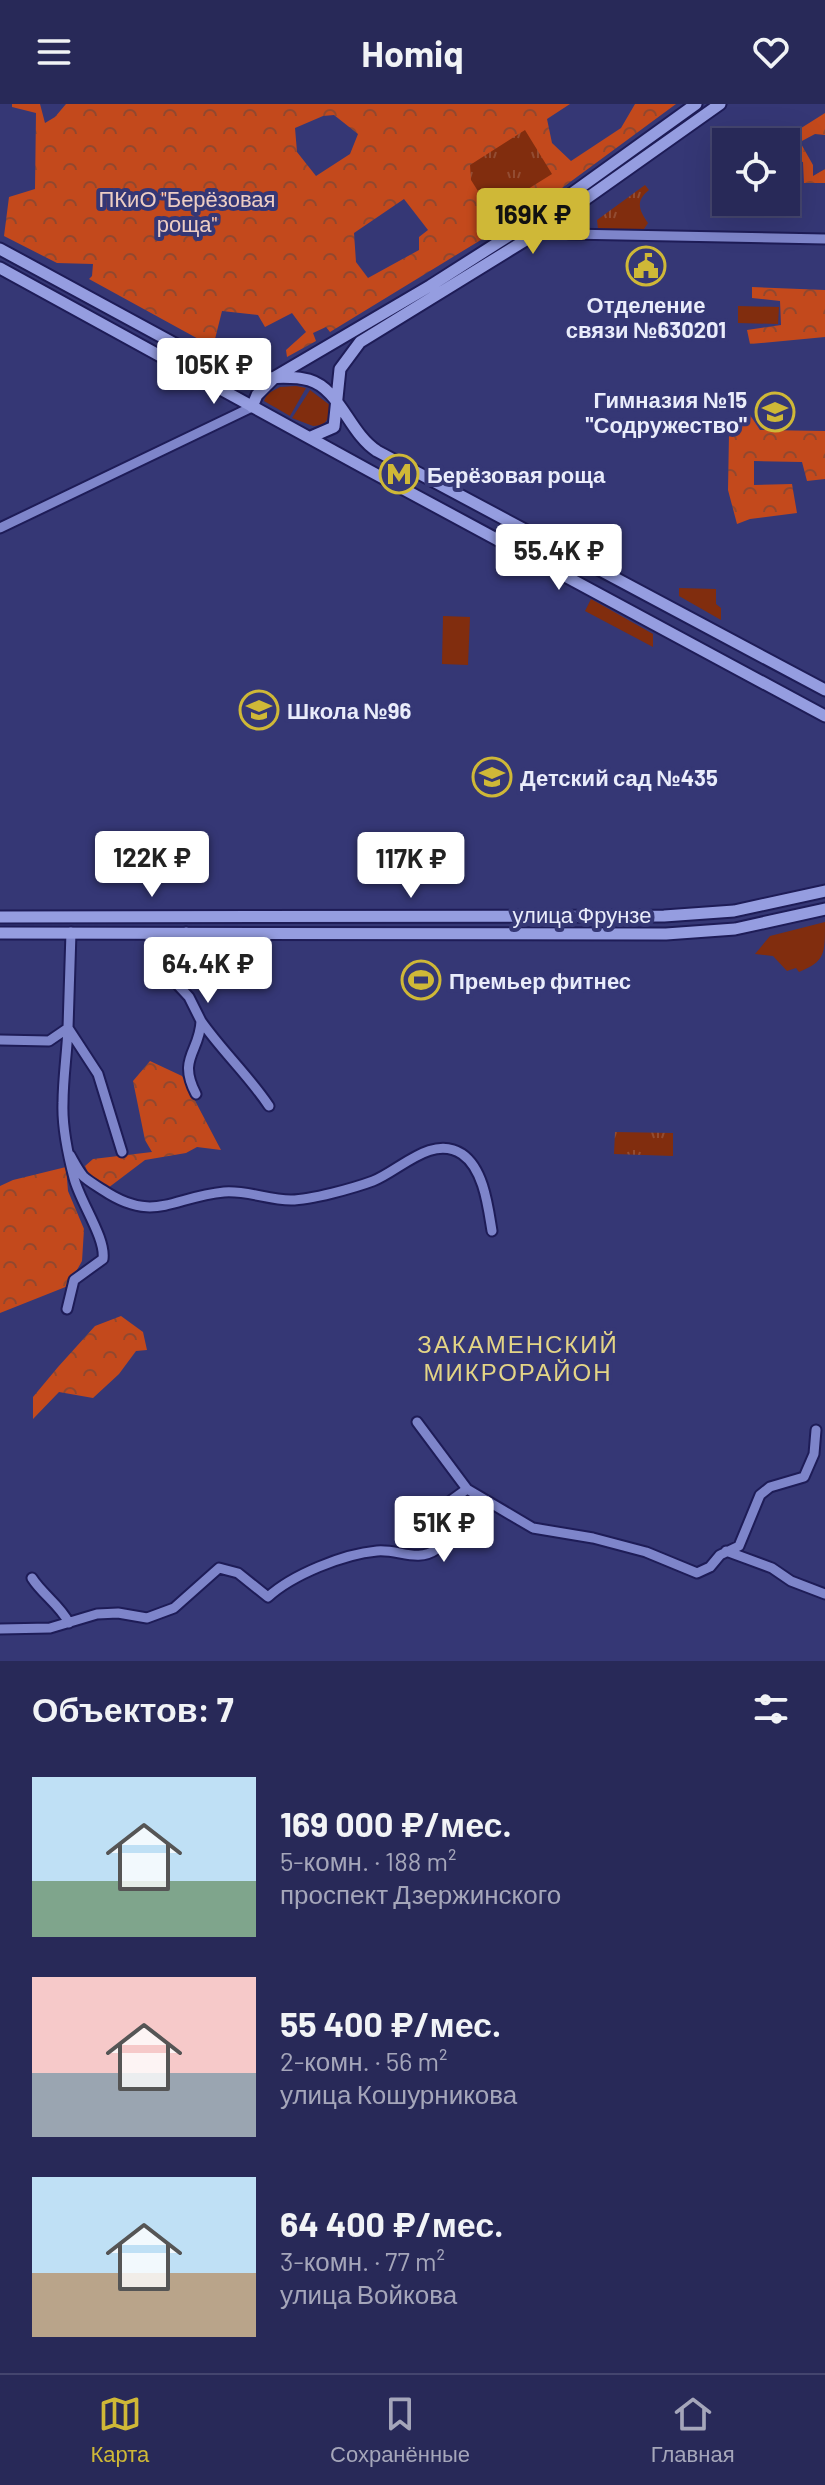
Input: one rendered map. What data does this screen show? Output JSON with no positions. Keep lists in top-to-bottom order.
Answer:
{
  "streets": {
    "main road": ["улица Фрунзе"]
  },
  "districts": ["ЗАКАМЕНСКИЙ МИКРОРАЙОН"],
  "parks": ["ПКиО \"Берёзовая роща\""],
  "places": {
    "public building": ["Отделение связи №630201"],
    "school or university": ["Гимназия №15 \"Содружество\"", "Школа №96", "Детский сад №435"],
    "metro station": ["Берёзовая роща"],
    "sports": ["Премьер фитнес"]
  },
  "page": {
    "header": "Homiq",
    "price": [
      "169K ₽",
      "105K ₽",
      "55.4K ₽",
      "122K ₽",
      "117K ₽",
      "64.4K ₽",
      "51K ₽"
    ],
    "heading": "Объектов: 7",
    "list": [
      {
        "name": "169 000 ₽/мес.",
        "note": "5-комн. · 188 m² · проспект Дзержинского"
      },
      {
        "name": "55 400 ₽/мес.",
        "note": "2-комн. · 56 m² · улица Кошурникова"
      },
      {
        "name": "64 400 ₽/мес.",
        "note": "3-комн. · 77 m² · улица Войкова"
      }
    ],
    "tabs": ["Карта", "Сохранённые", "Главная"]
  }
}
